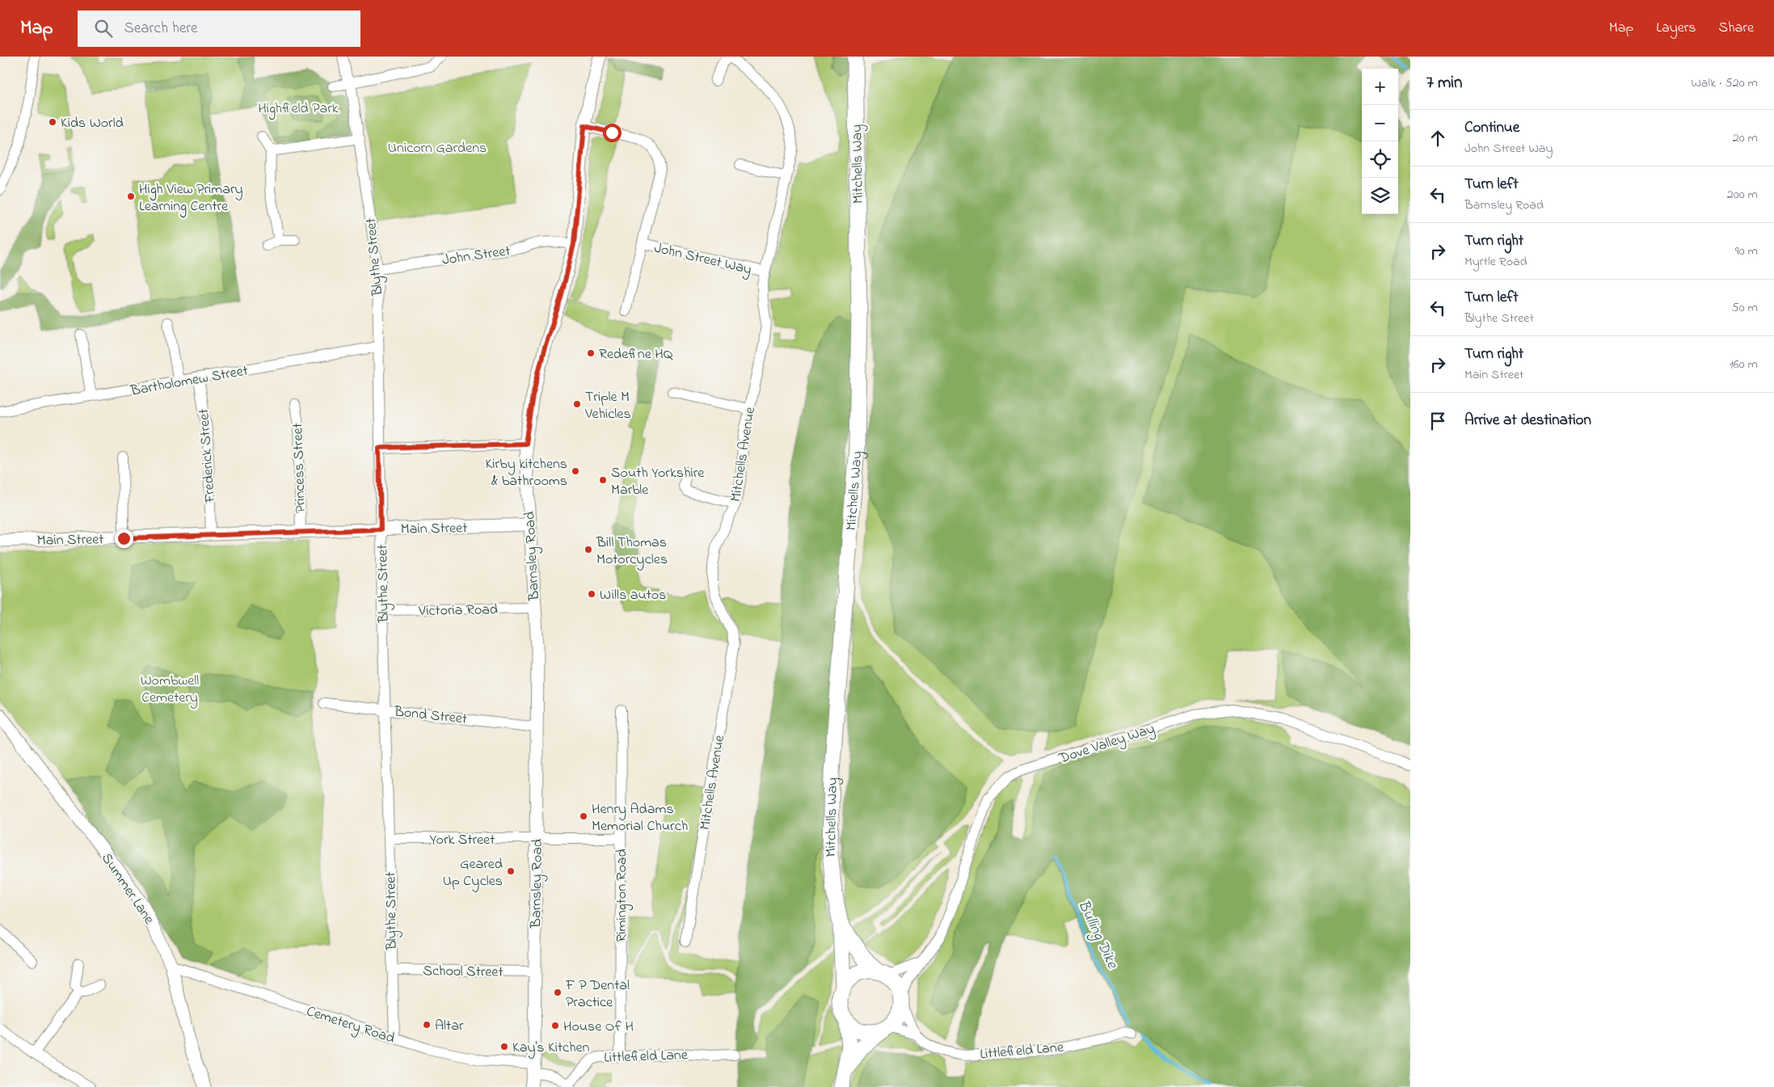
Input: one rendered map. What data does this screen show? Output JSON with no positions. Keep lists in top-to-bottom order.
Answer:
{
  "streets": {
    "main road": ["Mitchells Way"],
    "street": [
      "John Street",
      "Blythe Street",
      "John Street Way",
      "Bartholomew Street",
      "Mitchells Avenue",
      "Frederick Street",
      "Princess Street",
      "Main Street",
      "Barnsley Road",
      "Victoria Road",
      "Bond Street",
      "Dove Valley Way",
      "York Street",
      "Summer Lane",
      "Rimington Road",
      "School Street",
      "Cemetery Road",
      "Littlefield Lane"
    ]
  },
  "crossings": [
    ["Mitchells Way", "Dove Valley Way"],
    ["Mitchells Way", "Littlefield Lane"],
    ["John Street", "Blythe Street"],
    ["John Street", "Barnsley Road"],
    ["Blythe Street", "Bartholomew Street"],
    ["Blythe Street", "Main Street"],
    ["Blythe Street", "Victoria Road"],
    ["Blythe Street", "Bond Street"],
    ["Blythe Street", "York Street"],
    ["Blythe Street", "School Street"],
    ["Blythe Street", "Cemetery Road"],
    ["John Street Way", "Mitchells Avenue"],
    ["John Street Way", "Barnsley Road"],
    ["Bartholomew Street", "Frederick Street"],
    ["Frederick Street", "Main Street"],
    ["Princess Street", "Main Street"],
    ["Main Street", "Barnsley Road"],
    ["Barnsley Road", "Victoria Road"],
    ["Barnsley Road", "Bond Street"],
    ["Barnsley Road", "York Street"],
    ["Barnsley Road", "School Street"],
    ["Barnsley Road", "Cemetery Road"],
    ["Dove Valley Way", "Littlefield Lane"],
    ["York Street", "Rimington Road"],
    ["Summer Lane", "Cemetery Road"],
    ["Rimington Road", "Littlefield Lane"],
    ["Cemetery Road", "Littlefield Lane"]
  ],
  "water": ["Bulling Dike"],
  "parks": ["Highfield Park", "Unicorn Gardens", "Wombwell Cemetery"],
  "places": [
    "Kids World",
    "High View Primary Learning Centre",
    "Redefine HQ",
    "Triple M Vehicles",
    "Kirby kitchens & bathrooms",
    "South Yorkshire Marble",
    "Bill Thomas Motorcycles",
    "Wills autos",
    "Henry Adams Memorial Church",
    "Geared Up Cycles",
    "F P Dental Practice",
    "Altar",
    "House Of H",
    "Kay's Kitchen"
  ],
  "page": {
    "header": "Map",
    "search": "Search here",
    "nav": ["Map", "Layers", "Share"],
    "heading": ["7 min", "Walk · 520 m"],
    "map_buttons": ["+", "−"],
    "list": [
      ["Continue", "John Street Way", "20 m"],
      ["Turn left", "Barnsley Road", "200 m"],
      ["Turn right", "Myrtle Road", "90 m"],
      ["Turn left", "Blythe Street", "50 m"],
      ["Turn right", "Main Street", "160 m"],
      "Arrive at destination"
    ]
  }
}
